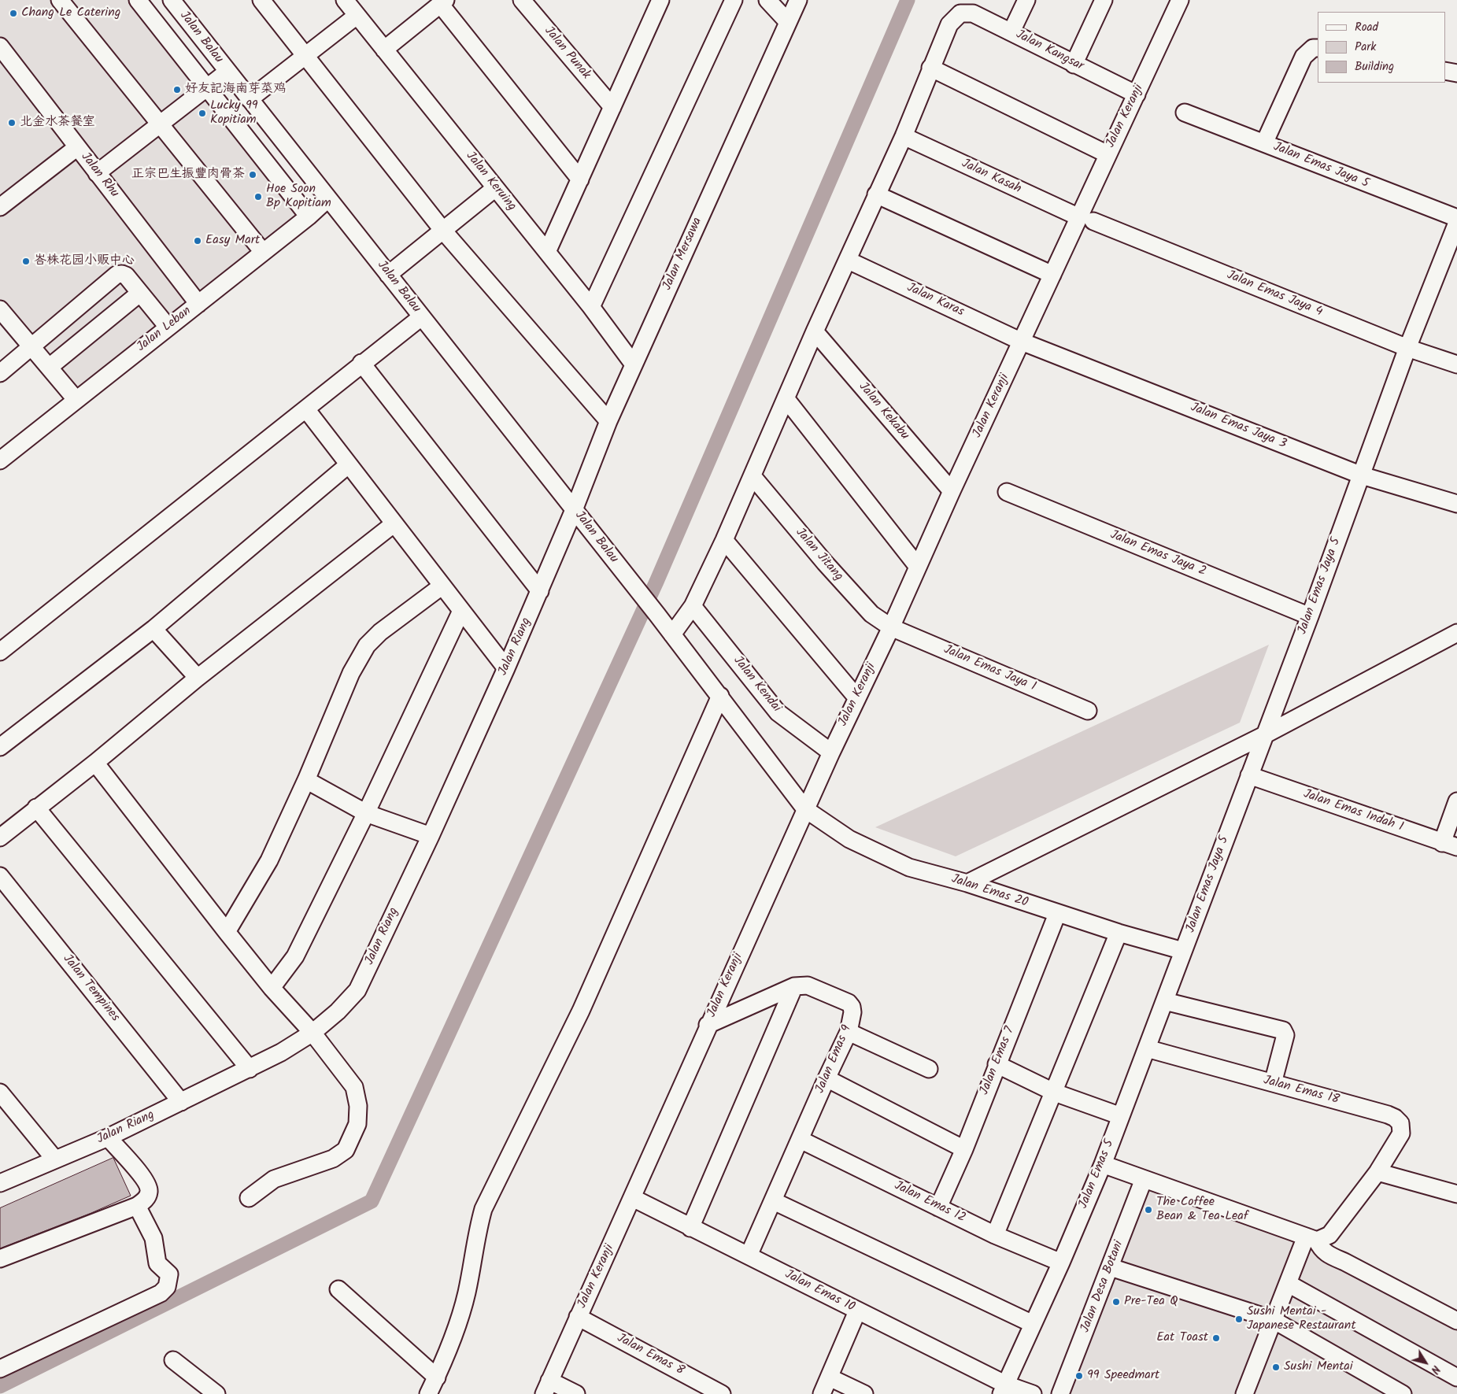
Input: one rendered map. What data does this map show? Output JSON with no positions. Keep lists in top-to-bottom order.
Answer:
{
  "streets": {
    "street": [
      "Jalan Balau",
      "Jalan Kangsar",
      "Jalan Punak",
      "Jalan Keranji",
      "Jalan Emas Jaya 5",
      "Jalan Rhu",
      "Jalan Kasah",
      "Jalan Keruing",
      "Jalan Mersawa",
      "Jalan Emas Jaya 4",
      "Jalan Karas",
      "Jalan Leban",
      "Jalan Kekabu",
      "Jalan Emas Jaya 3",
      "Jalan Emas Jaya 2",
      "Jalan Jitang",
      "Jalan Riang",
      "Jalan Emas Jaya 1",
      "Jalan Kendai",
      "Jalan Emas Indah 1",
      "Jalan Emas 20",
      "Jalan Tempines",
      "Jalan Emas 9",
      "Jalan Emas 7",
      "Jalan Emas 18",
      "Jalan Emas 5",
      "Jalan Emas 12",
      "Jalan Desa Botani",
      "Jalan Emas 10",
      "Jalan Emas 8"
    ]
  },
  "crossings": [
    ["Jalan Balau", "Jalan Mersawa"],
    ["Jalan Balau", "Jalan Leban"],
    ["Jalan Balau", "Jalan Riang"],
    ["Jalan Balau", "Jalan Emas 20"],
    ["Jalan Kangsar", "Jalan Keranji"],
    ["Jalan Keranji", "Jalan Kasah"],
    ["Jalan Keranji", "Jalan Emas Jaya 4"],
    ["Jalan Keranji", "Jalan Karas"],
    ["Jalan Keranji", "Jalan Kekabu"],
    ["Jalan Keranji", "Jalan Emas Jaya 3"],
    ["Jalan Keranji", "Jalan Jitang"],
    ["Jalan Keranji", "Jalan Emas Jaya 1"],
    ["Jalan Keranji", "Jalan Kendai"],
    ["Jalan Keranji", "Jalan Emas 20"],
    ["Jalan Keranji", "Jalan Emas 9"],
    ["Jalan Keranji", "Jalan Emas 10"],
    ["Jalan Keranji", "Jalan Emas 8"],
    ["Jalan Emas Jaya 5", "Jalan Emas Jaya 4"],
    ["Jalan Emas Jaya 5", "Jalan Emas Jaya 3"],
    ["Jalan Emas Jaya 5", "Jalan Emas Jaya 2"],
    ["Jalan Emas Jaya 5", "Jalan Emas Indah 1"],
    ["Jalan Emas Jaya 5", "Jalan Emas 20"],
    ["Jalan Emas Jaya 5", "Jalan Emas 5"],
    ["Jalan Rhu", "Jalan Leban"],
    ["Jalan Kasah", "Jalan Emas Jaya 4"],
    ["Jalan Keruing", "Jalan Mersawa"],
    ["Jalan Mersawa", "Jalan Riang"],
    ["Jalan Karas", "Jalan Emas Jaya 3"],
    ["Jalan Jitang", "Jalan Emas Jaya 1"],
    ["Jalan Riang", "Jalan Tempines"],
    ["Jalan Emas 20", "Jalan Emas 7"],
    ["Jalan Emas 20", "Jalan Emas 5"],
    ["Jalan Emas 9", "Jalan Emas 12"],
    ["Jalan Emas 9", "Jalan Emas 10"],
    ["Jalan Emas 7", "Jalan Emas 12"],
    ["Jalan Emas 18", "Jalan Emas 5"],
    ["Jalan Emas 5", "Jalan Emas 12"],
    ["Jalan Emas 5", "Jalan Emas 10"]
  ],
  "places": [
    "Chang Le Catering",
    "好友記海南芽菜鸡",
    "Lucky 99 Kopitiam",
    "北金水茶餐室",
    "正宗巴生振豐肉骨茶",
    "Hoe Soon Bp Kopitiam",
    "Easy Mart",
    "峇株花园小贩中心",
    "The Coffee Bean & Tea Leaf",
    "Pre-Tea Q",
    "Sushi Mentai - Japanese Restaurant",
    "Eat Toast",
    "Sushi Mentai",
    "99 Speedmart"
  ],
  "legend": ["Road", "Park", "Building"],
  "north": "bottom right"
}
